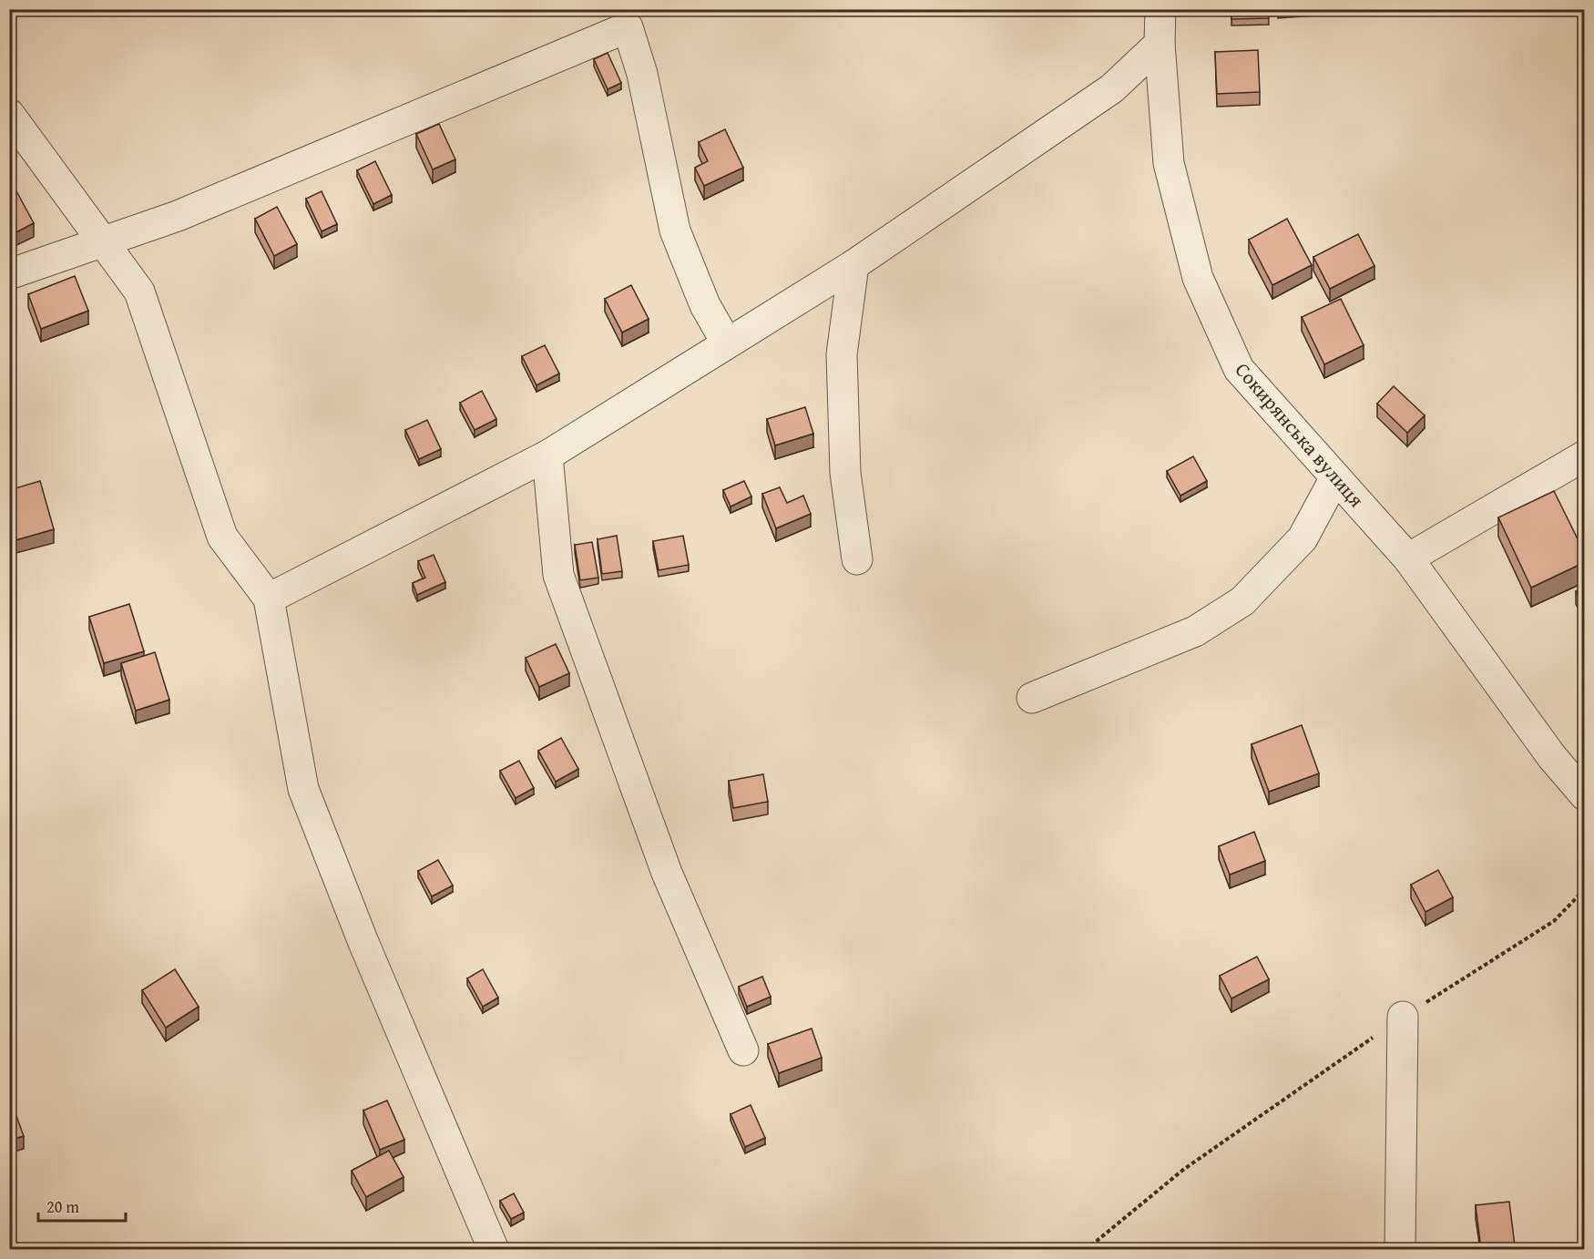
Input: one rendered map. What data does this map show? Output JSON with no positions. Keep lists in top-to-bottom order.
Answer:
{
  "streets": {
    "street": ["Сокирянська вулиця"]
  },
  "scale_bar": "20 m"
}
